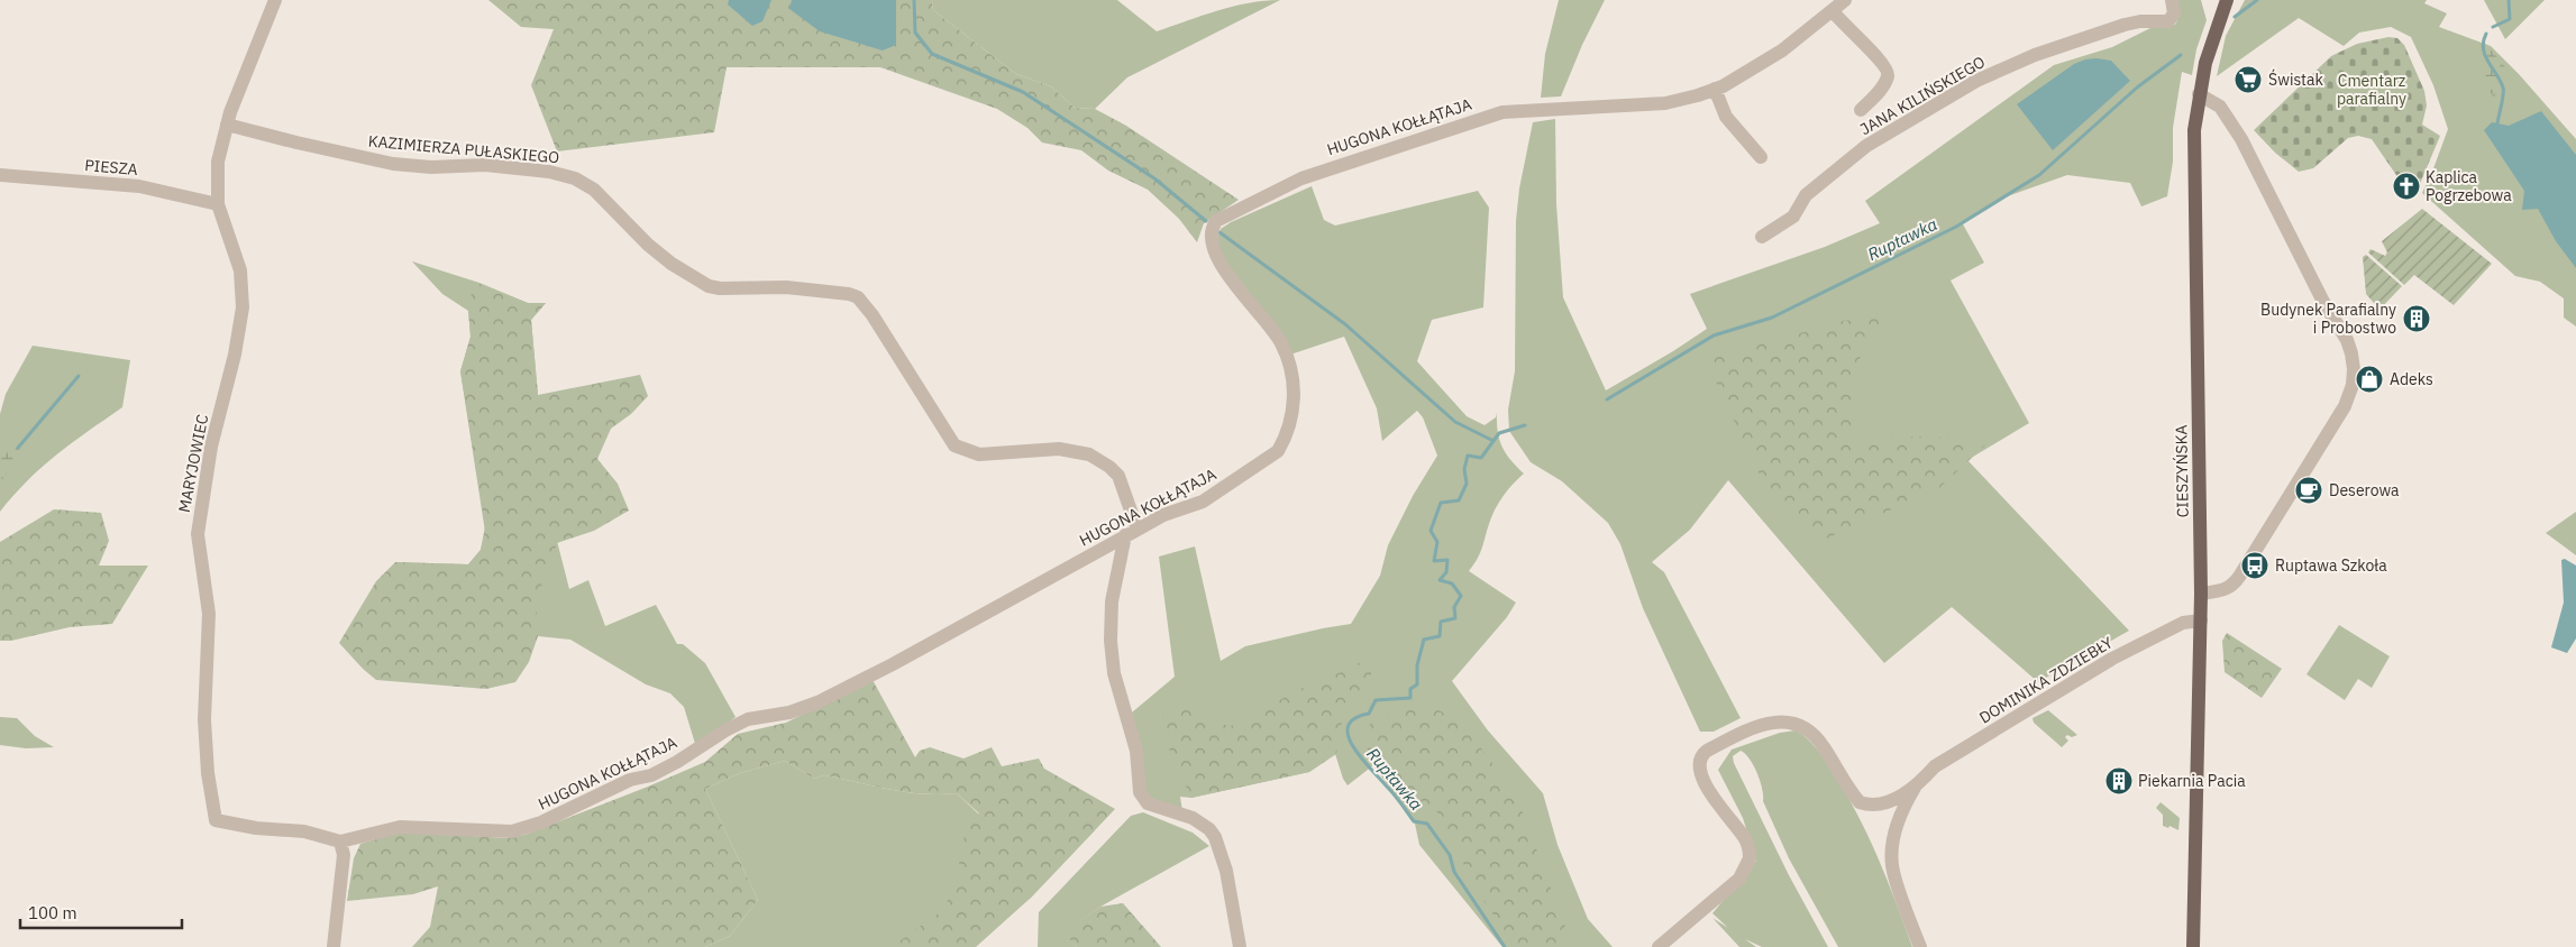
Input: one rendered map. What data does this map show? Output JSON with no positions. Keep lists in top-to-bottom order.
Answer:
{
  "streets": {
    "main road": ["CIESZYŃSKA"],
    "street": [
      "JANA KILIŃSKIEGO",
      "HUGONA KOŁŁĄTAJA",
      "KAZIMIERZA PUŁASKIEGO",
      "PIESZA",
      "MARYJOWIEC",
      "DOMINIKA ZDZIEBŁY"
    ]
  },
  "crossings": [
    ["HUGONA KOŁŁĄTAJA", "KAZIMIERZA PUŁASKIEGO"],
    ["HUGONA KOŁŁĄTAJA", "MARYJOWIEC"],
    ["KAZIMIERZA PUŁASKIEGO", "MARYJOWIEC"],
    ["PIESZA", "MARYJOWIEC"],
    ["CIESZYŃSKA", "DOMINIKA ZDZIEBŁY"]
  ],
  "water": ["Ruptawka"],
  "parks": ["Cmentarz parafialny"],
  "places": {
    "supermarket": ["Świstak"],
    "church": ["Kaplica Pogrzebowa"],
    "building": ["Budynek Parafialny i Probostwo", "Piekarnia Pacia"],
    "shop": ["Adeks"],
    "cafe": ["Deserowa"],
    "bus stop": ["Ruptawa Szkoła"]
  },
  "scale_bar": "100 m"
}
